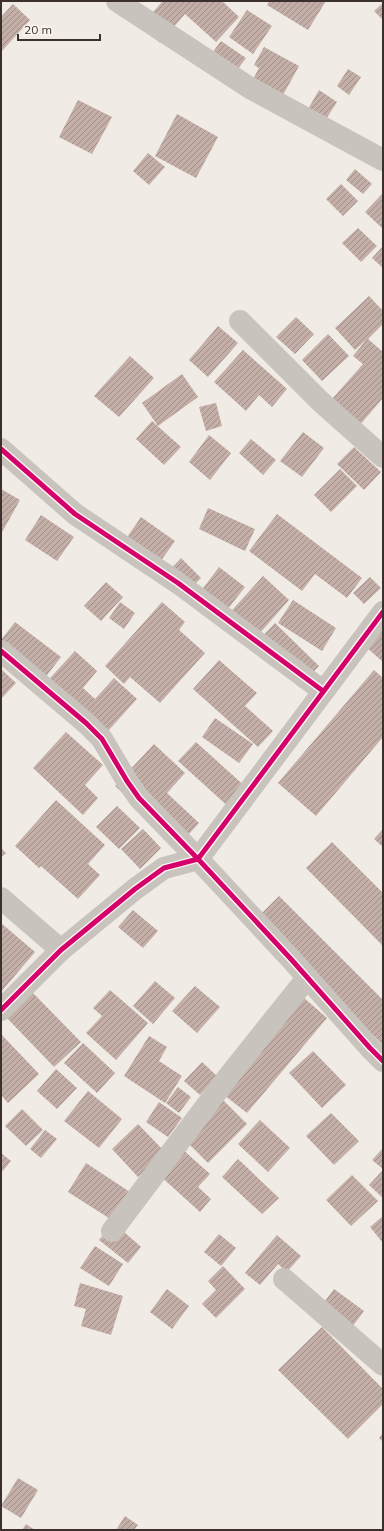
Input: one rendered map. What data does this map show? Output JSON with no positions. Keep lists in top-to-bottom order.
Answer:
{
  "scale_bar": "20 m"
}
